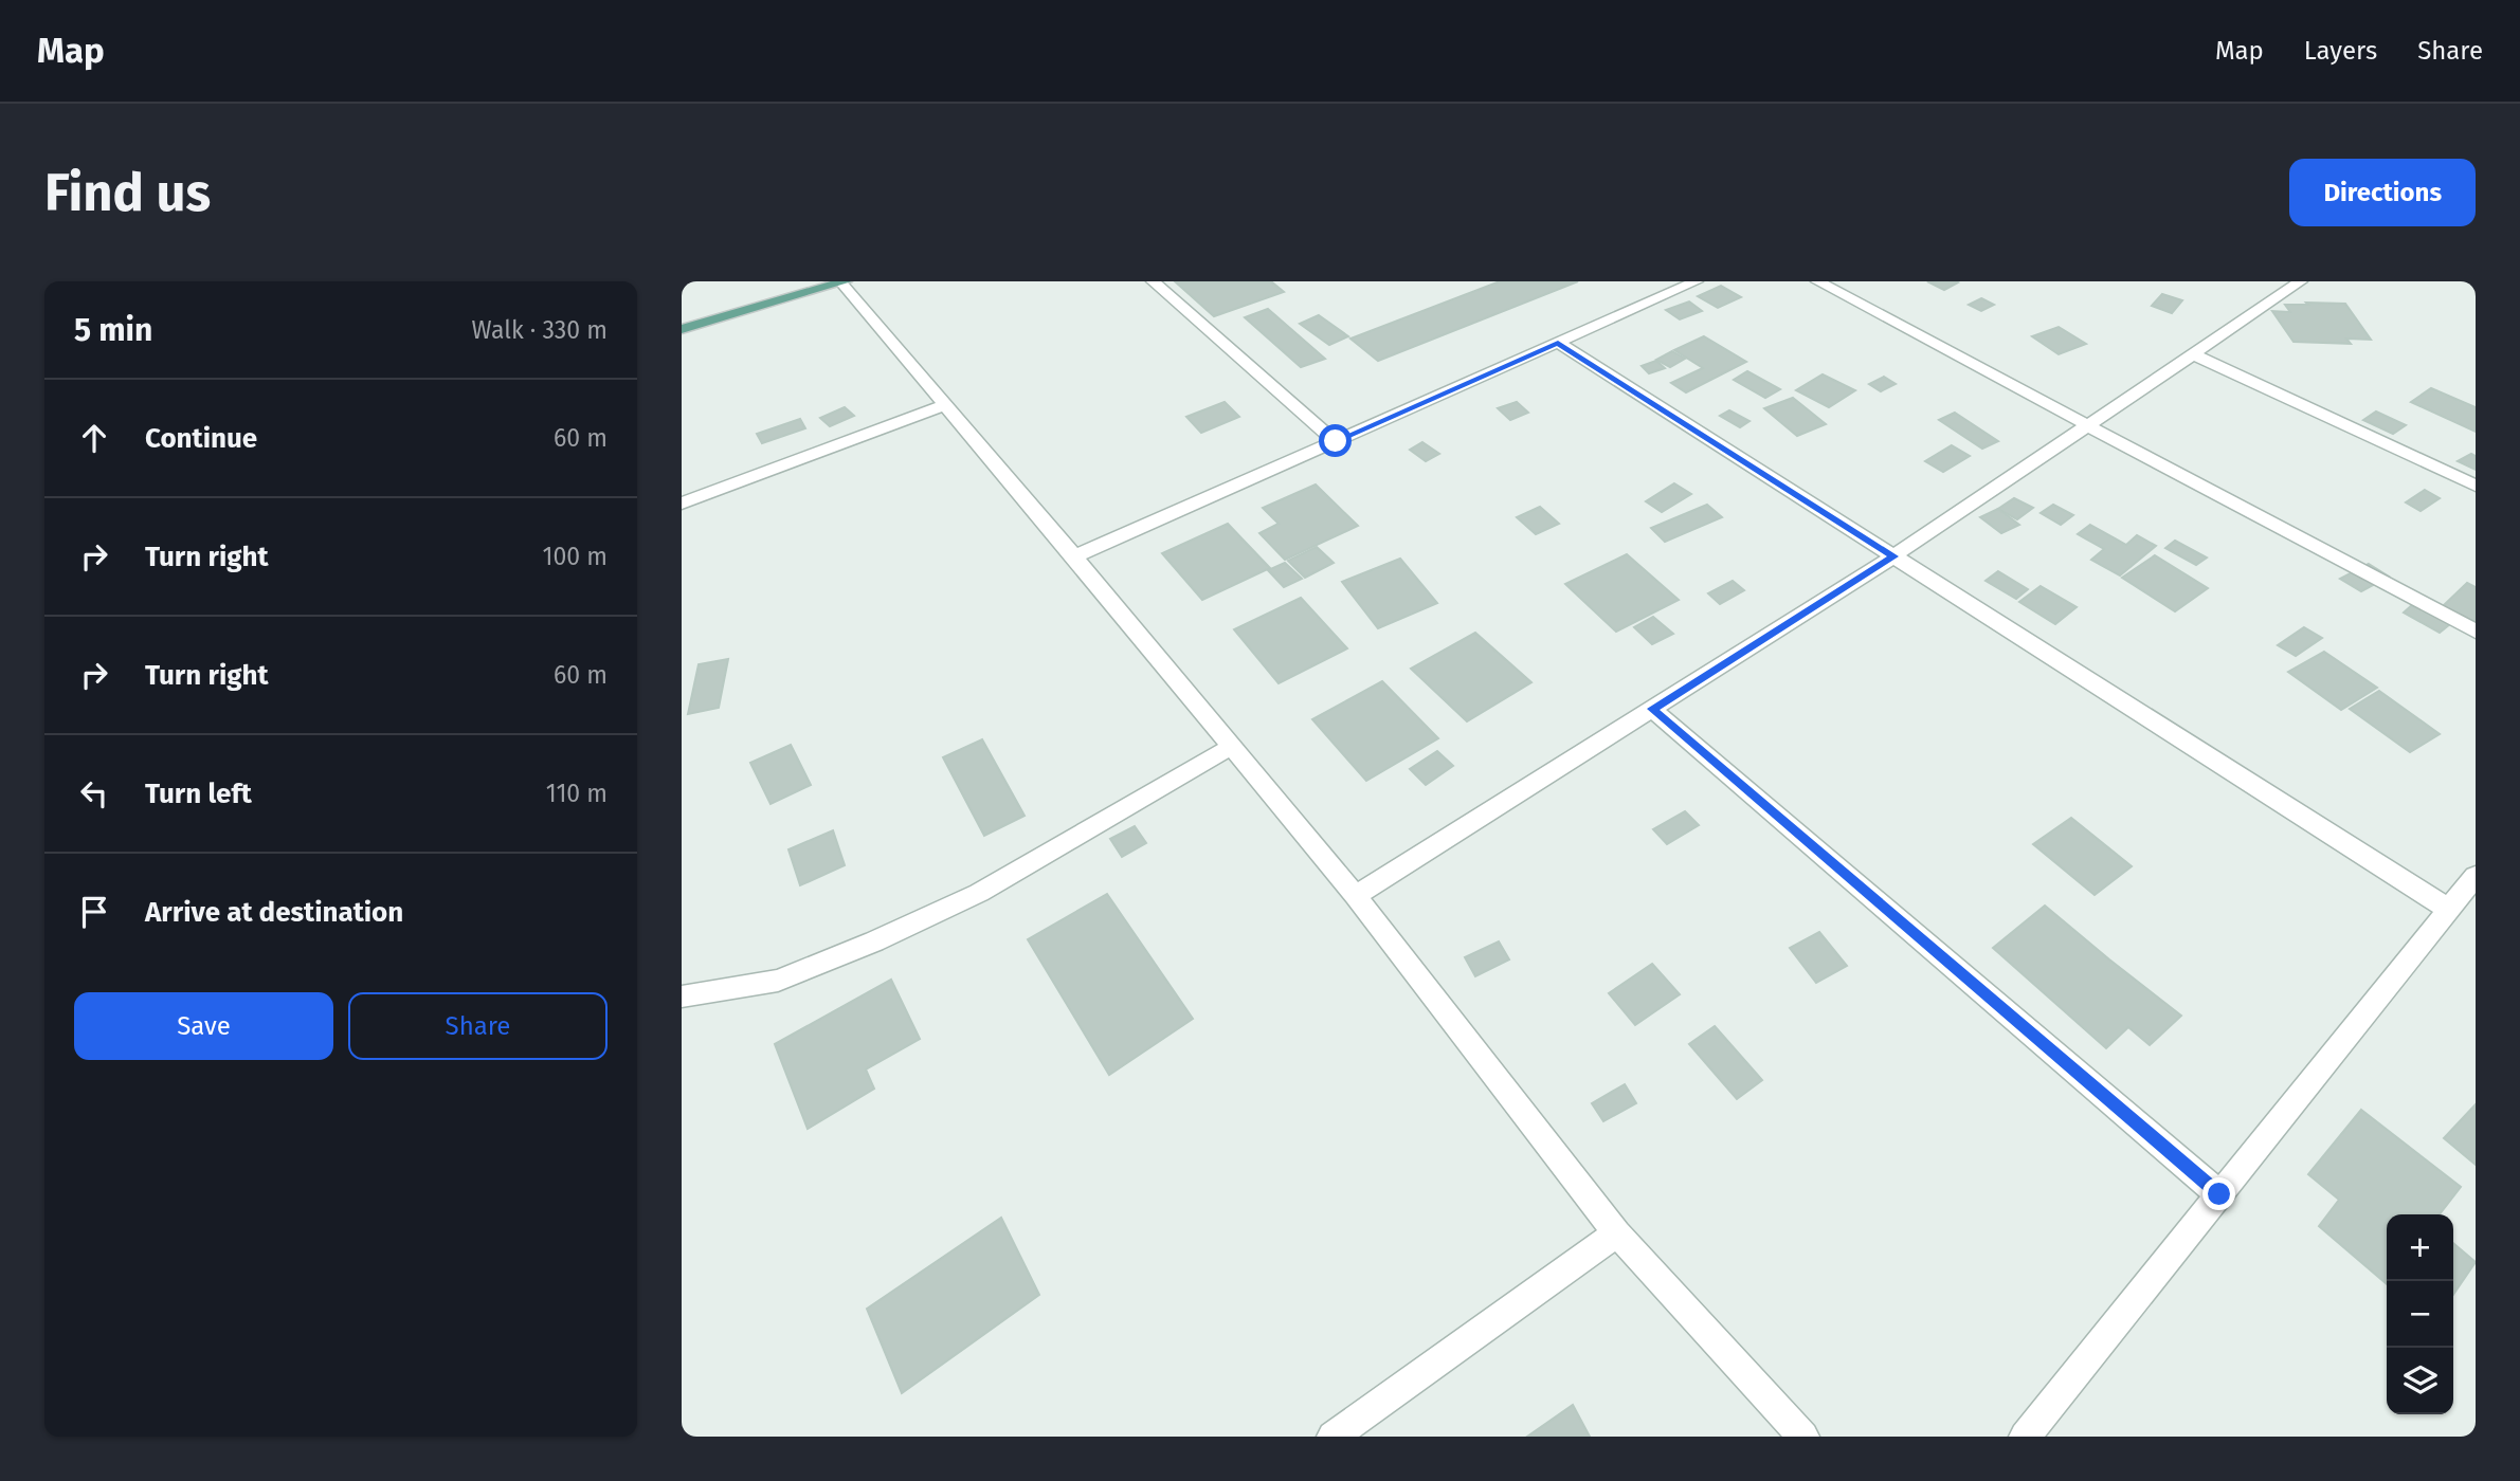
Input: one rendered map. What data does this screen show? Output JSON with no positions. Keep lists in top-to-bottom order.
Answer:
{
  "page": {
    "header": "Map",
    "nav": ["Map", "Layers", "Share"],
    "buttons": [
      "Directions",
      ["Save", "Share"]
    ],
    "title": "Find us",
    "heading": ["5 min", "Walk · 330 m"],
    "list": [
      ["Continue", "60 m"],
      ["Turn right", "100 m"],
      ["Turn right", "60 m"],
      ["Turn left", "110 m"],
      "Arrive at destination"
    ],
    "map_buttons": ["+", "−"]
  }
}
